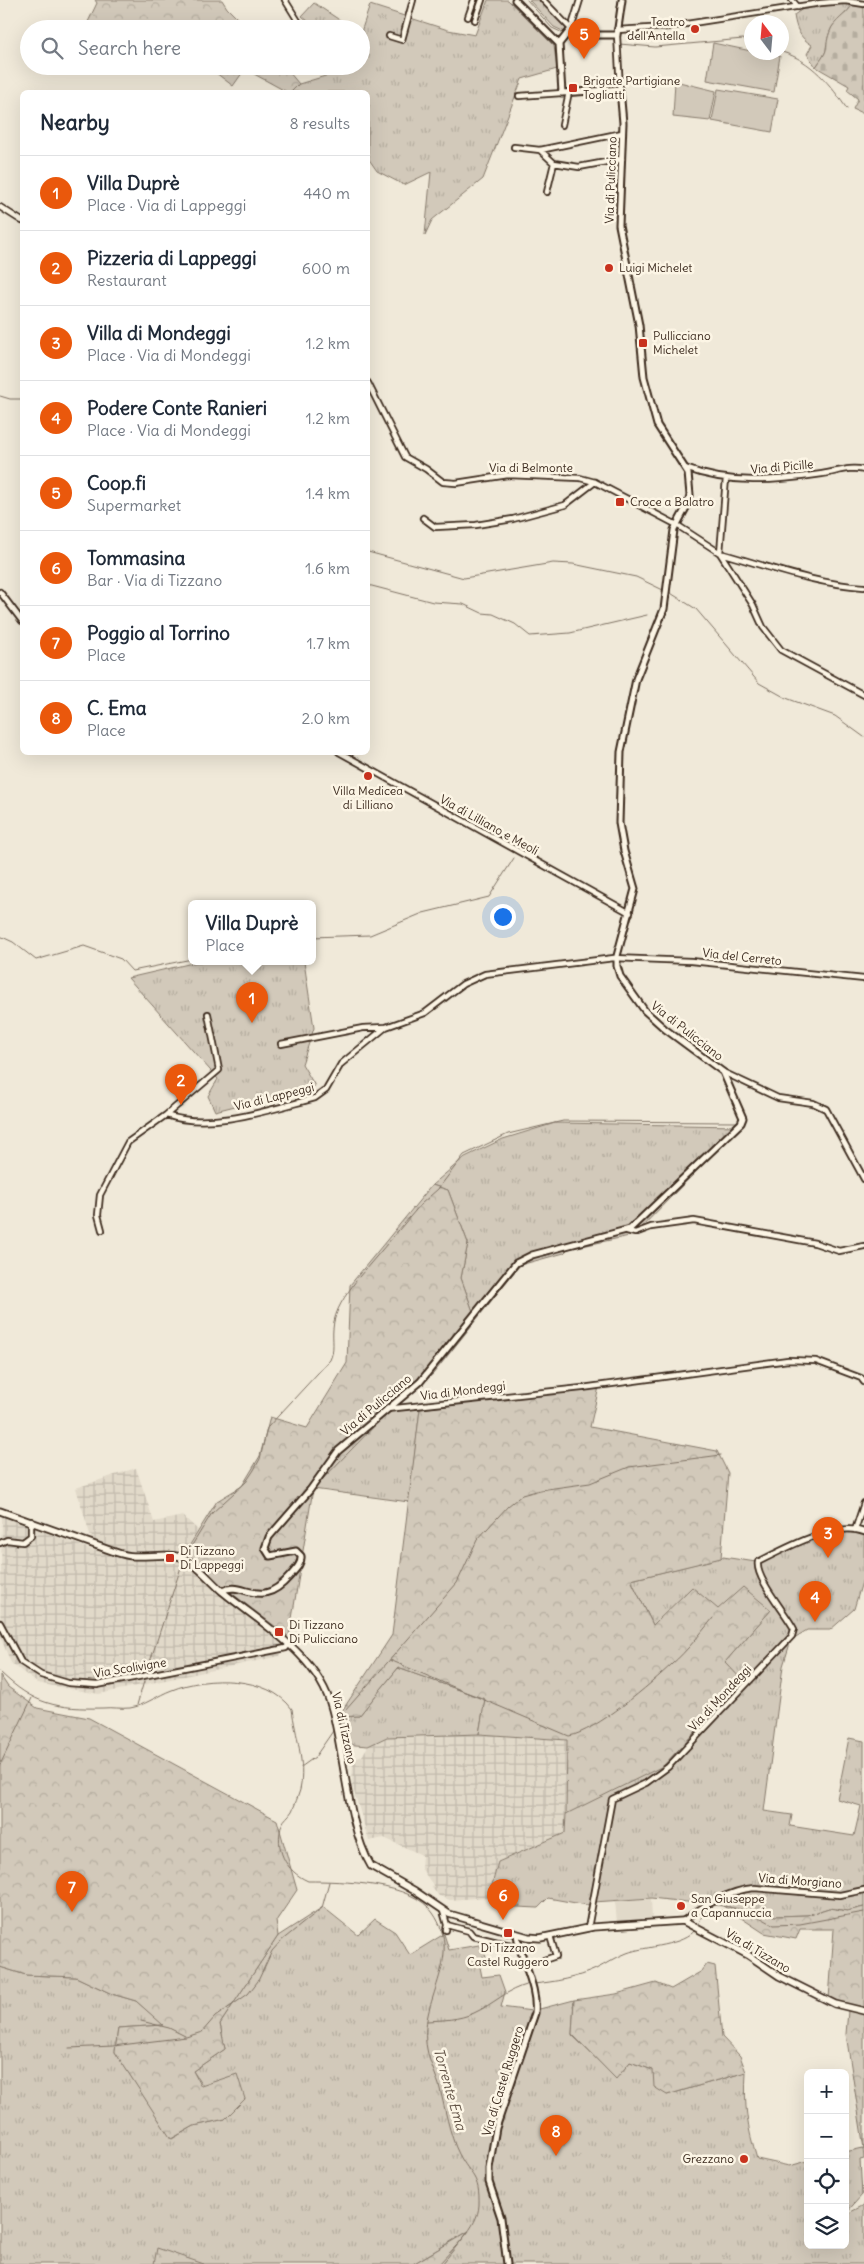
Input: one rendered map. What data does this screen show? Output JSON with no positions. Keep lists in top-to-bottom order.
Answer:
{
  "streets": {
    "main road": ["Via di Tizzano"],
    "street": [
      "Via di Pulicciano",
      "Via di Picille",
      "Via di Belmonte",
      "Via di Lilliano e Meoli",
      "Via del Cerreto",
      "Via di Lappeggi",
      "Via di Mondeggi",
      "Via Scolivigne",
      "Via di Morgiano",
      "Via di Castel Ruggero"
    ]
  },
  "crossings": [
    ["Via di Pulicciano", "Via di Picille"],
    ["Via di Pulicciano", "Via di Belmonte"],
    ["Via di Pulicciano", "Via di Lilliano e Meoli"],
    ["Via di Pulicciano", "Via del Cerreto"],
    ["Via di Pulicciano", "Via di Lappeggi"],
    ["Via di Pulicciano", "Via di Mondeggi"],
    ["Via di Pulicciano", "Via di Tizzano"],
    ["Via del Cerreto", "Via di Lappeggi"],
    ["Via di Mondeggi", "Via di Tizzano"],
    ["Via Scolivigne", "Via di Tizzano"],
    ["Via di Tizzano", "Via di Morgiano"],
    ["Via di Tizzano", "Via di Castel Ruggero"]
  ],
  "water": ["Torrente Ema"],
  "places": {
    "other": [
      "Teatro dell'Antella",
      "Luigi Michelet",
      "Villa Medicea di Lilliano",
      "San Giuseppe a Capannuccia",
      "Grezzano"
    ],
    "transit": [
      "Brigate Partigiane Togliatti",
      "Pullicciano Michelet",
      "Croce a Balatro",
      "Di Tizzano Di Lappeggi",
      "Di Tizzano Di Pulicciano",
      "Di Tizzano Castel Ruggero"
    ]
  },
  "north": "top",
  "page": {
    "pins": [
      "5",
      "1",
      "2",
      "3",
      "4",
      "7",
      "6",
      "8"
    ],
    "search": "Search here",
    "heading": ["Nearby", "8 results"],
    "list": [
      {
        "mark": "1",
        "name": "Villa Duprè",
        "note": "Place · Via di Lappeggi",
        "value": "440 m"
      },
      {
        "mark": "2",
        "name": "Pizzeria di Lappeggi",
        "note": "Restaurant",
        "value": "600 m"
      },
      {
        "mark": "3",
        "name": "Villa di Mondeggi",
        "note": "Place · Via di Mondeggi",
        "value": "1.2 km"
      },
      {
        "mark": "4",
        "name": "Podere Conte Ranieri",
        "note": "Place · Via di Mondeggi",
        "value": "1.2 km"
      },
      {
        "mark": "5",
        "name": "Coop.fi",
        "note": "Supermarket",
        "value": "1.4 km"
      },
      {
        "mark": "6",
        "name": "Tommasina",
        "note": "Bar · Via di Tizzano",
        "value": "1.6 km"
      },
      {
        "mark": "7",
        "name": "Poggio al Torrino",
        "note": "Place",
        "value": "1.7 km"
      },
      {
        "mark": "8",
        "name": "C. Ema",
        "note": "Place",
        "value": "2.0 km"
      }
    ],
    "popup": ["Villa Duprè", "Place"],
    "map_buttons": ["+", "−"]
  }
}
